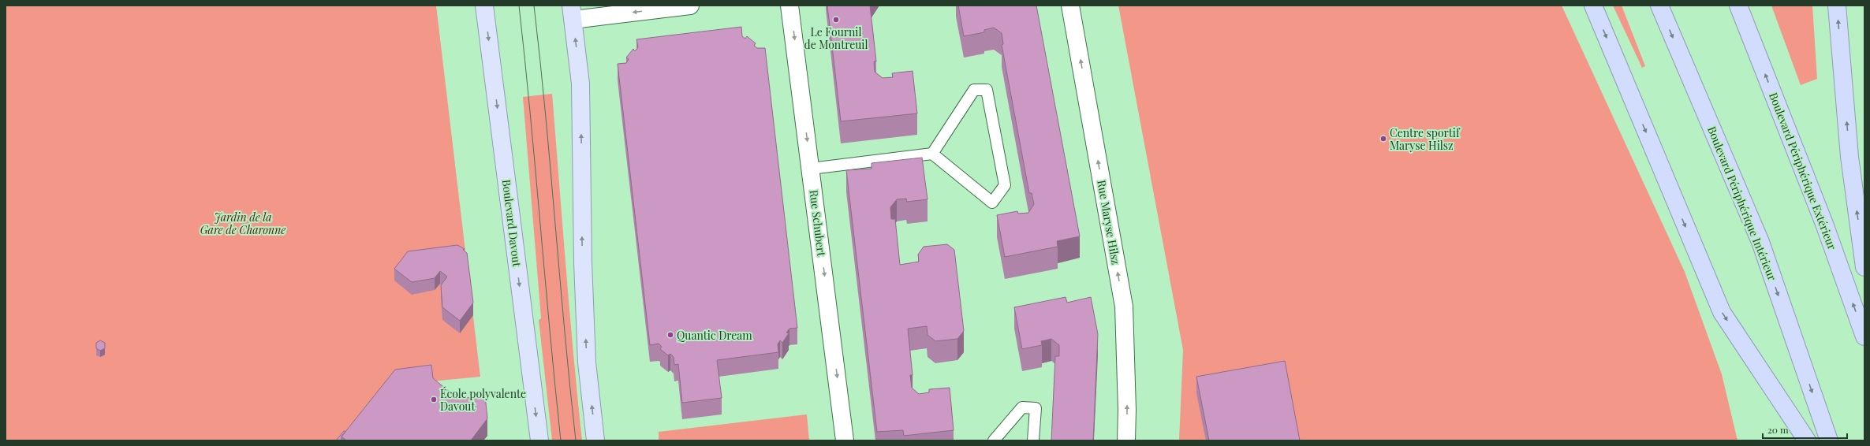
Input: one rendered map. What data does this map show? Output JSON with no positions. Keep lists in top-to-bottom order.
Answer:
{
  "streets": {
    "highway": ["Boulevard Périphérique Extérieur", "Boulevard Périphérique Intérieur"],
    "main road": ["Boulevard Davout"],
    "street": ["Rue Maryse Hilsz", "Rue Schubert"]
  },
  "one_way": ["Rue Maryse Hilsz", "Rue Schubert"],
  "parks": ["Jardin de la Gare de Charonne"],
  "places": [
    "Le Fournil de Montreuil",
    "Centre sportif Maryse Hilsz",
    "Quantic Dream",
    "École polyvalente Davout"
  ],
  "scale_bar": "20 m"
}
